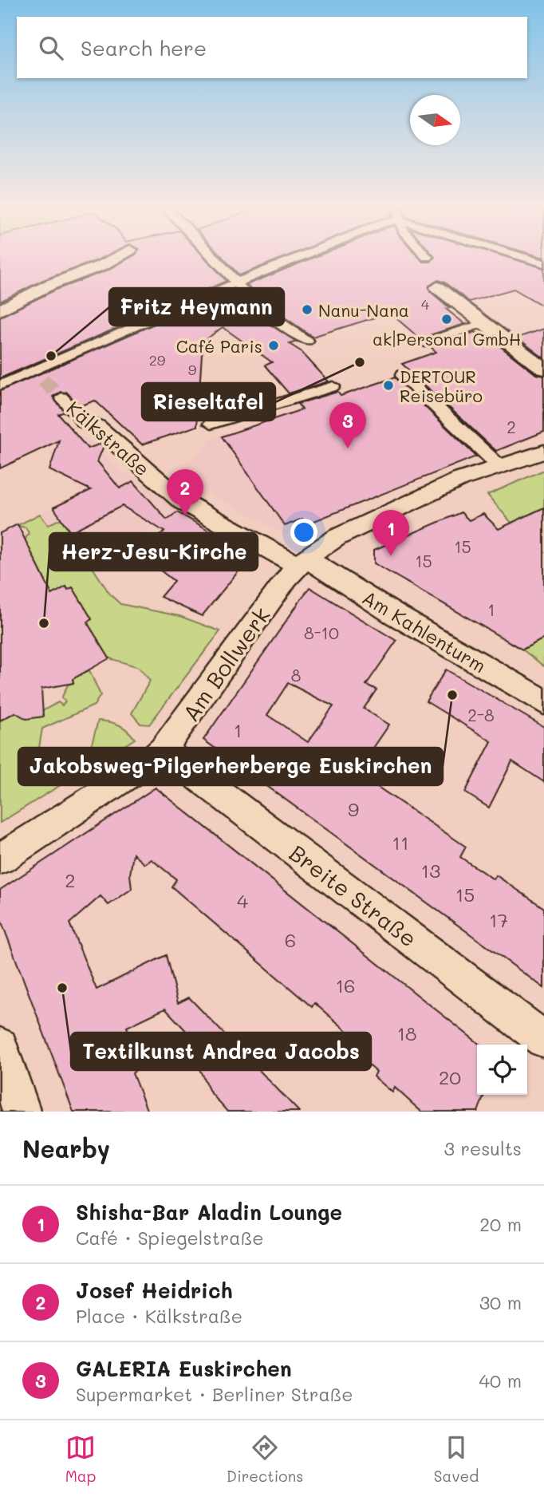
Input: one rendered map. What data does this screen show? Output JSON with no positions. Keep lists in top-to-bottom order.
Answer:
{
  "streets": {
    "street": [
      "Kälkstraße",
      "Am Kahlenturm",
      "Am Bollwerk",
      "Breite Straße"
    ]
  },
  "crossings": [
    ["Kälkstraße", "Am Kahlenturm"],
    ["Kälkstraße", "Am Bollwerk"],
    ["Am Kahlenturm", "Am Bollwerk"],
    ["Am Bollwerk", "Breite Straße"]
  ],
  "places": [
    "Nanu-Nana",
    "ak|Personal GmbH",
    "Café Paris",
    "Fritz Heymann",
    "Rieseltafel",
    "DERTOUR Reisebüro",
    "Herz-Jesu-Kirche",
    "Jakobsweg-Pilgerherberge Euskirchen",
    "Textilkunst Andrea Jacobs"
  ],
  "house_numbers": [
    "4",
    "29",
    "9",
    "2",
    "15",
    "15",
    "1",
    "8-10",
    "8",
    "2-8",
    "1",
    "9",
    "11",
    "13",
    "2",
    "15",
    "4",
    "17",
    "6",
    "16",
    "18",
    "20"
  ],
  "north": "right",
  "page": {
    "search": "Search here",
    "pins": ["3", "2", "1"],
    "heading": ["Nearby", "3 results"],
    "list": [
      {
        "mark": "1",
        "name": "Shisha-Bar Aladin Lounge",
        "note": "Café · Spiegelstraße",
        "value": "20 m"
      },
      {
        "mark": "2",
        "name": "Josef Heidrich",
        "note": "Place · Kälkstraße",
        "value": "30 m"
      },
      {
        "mark": "3",
        "name": "GALERIA Euskirchen",
        "note": "Supermarket · Berliner Straße",
        "value": "40 m"
      }
    ],
    "nav": ["Map", "Directions", "Saved"]
  }
}
